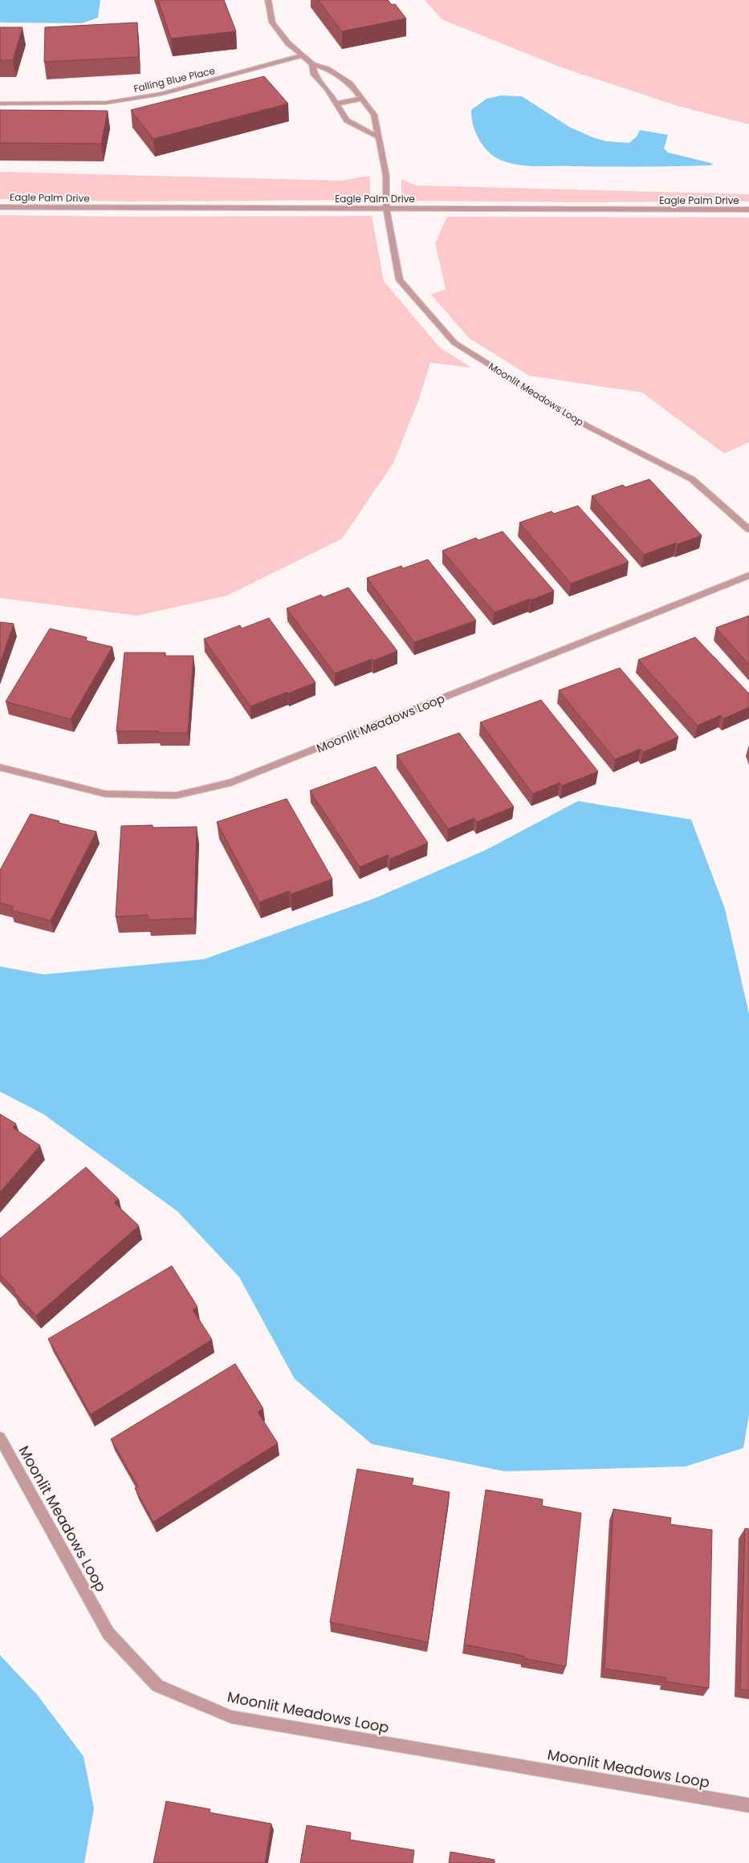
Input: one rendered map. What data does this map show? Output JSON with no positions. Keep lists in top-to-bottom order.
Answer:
{
  "streets": {
    "street": ["Falling Blue Place", "Eagle Palm Drive", "Moonlit Meadows Loop"]
  },
  "crossings": [
    ["Eagle Palm Drive", "Moonlit Meadows Loop"]
  ]
}
